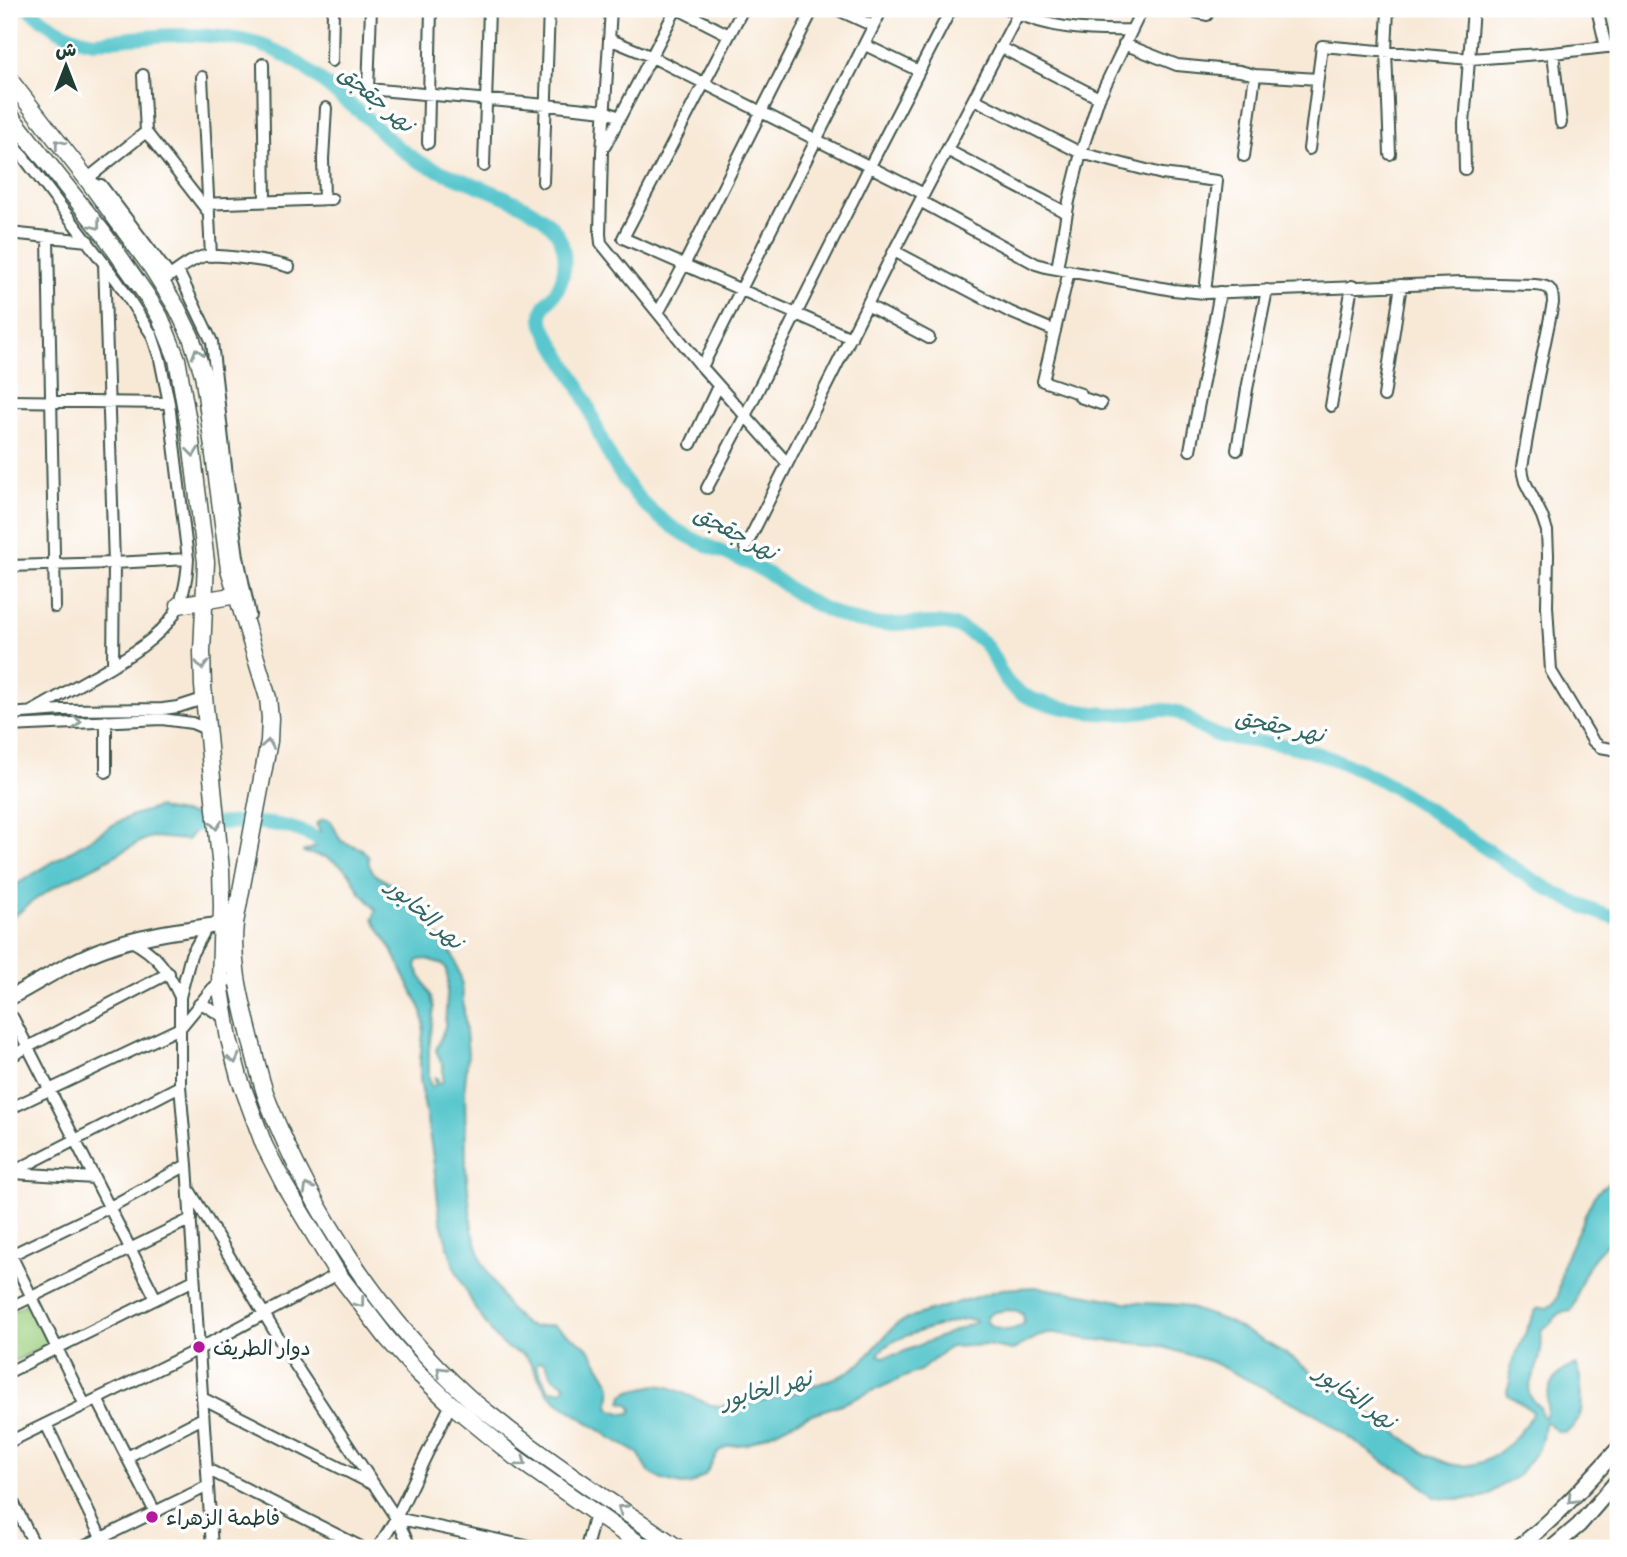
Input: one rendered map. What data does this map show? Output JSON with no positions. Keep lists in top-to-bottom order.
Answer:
{
  "water": ["نهر جقجق", "نهر الخابور"],
  "places": ["دوار الطريف", "فاطمة الزهراء"],
  "north": "top"
}
